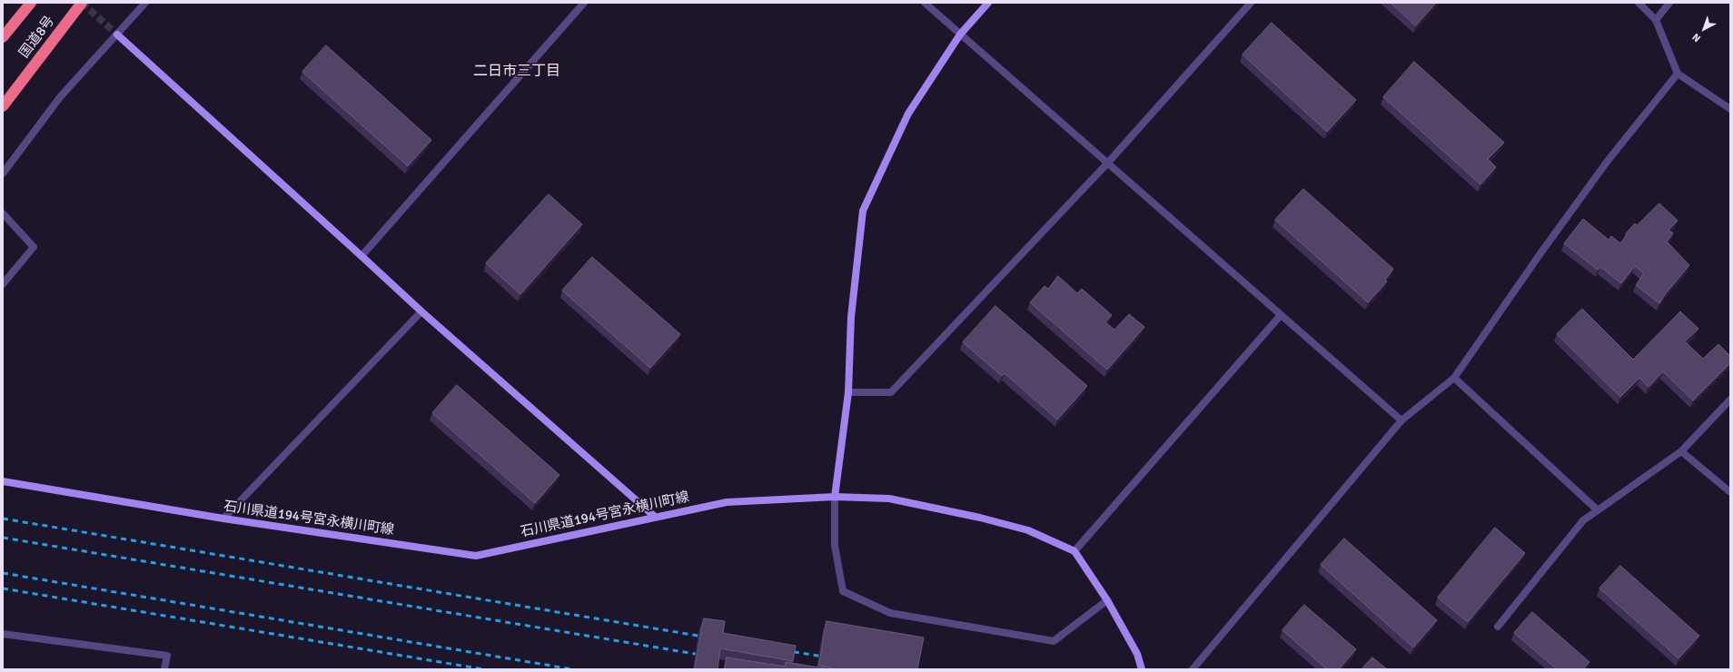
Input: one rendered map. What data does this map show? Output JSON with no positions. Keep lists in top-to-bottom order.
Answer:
{
  "streets": {
    "highway": ["国道8号"],
    "street": ["石川県道194号宮永横川町線"]
  },
  "districts": ["二日市三丁目"],
  "north": "bottom left"
}
